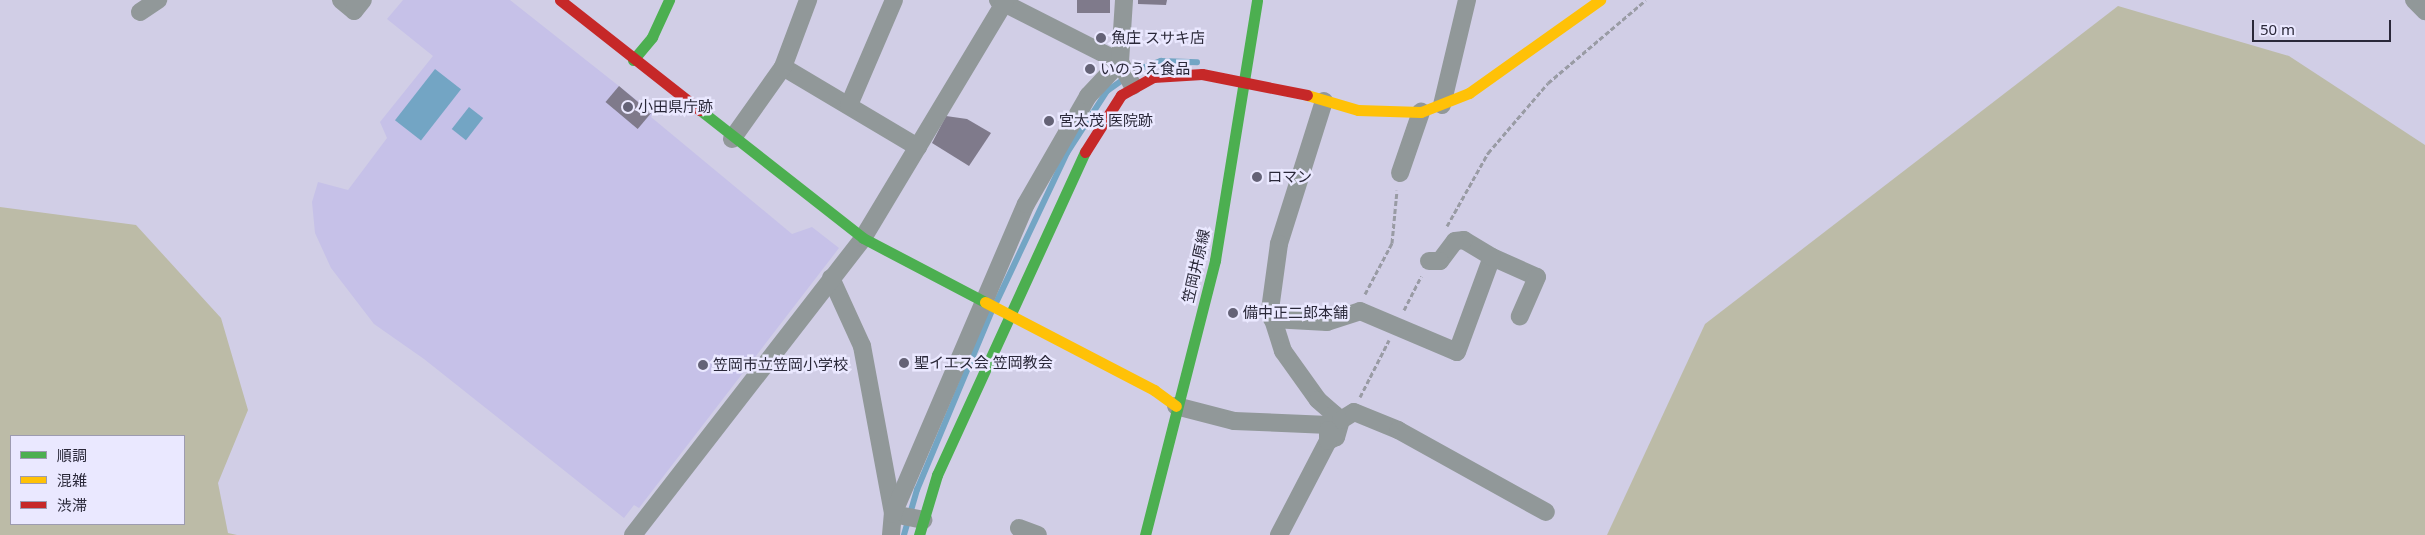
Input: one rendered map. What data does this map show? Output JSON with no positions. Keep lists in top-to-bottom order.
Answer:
{
  "streets": {
    "street": ["笠岡井原線"]
  },
  "places": [
    "魚庄 スサキ店",
    "いのうえ食品",
    "小田県庁跡",
    "宮太茂 医院跡",
    "ロマン",
    "備中正二郎本舗",
    "聖イエス会 笠岡教会",
    "笠岡市立笠岡小学校"
  ],
  "legend": ["順調", "混雑", "渋滞"],
  "scale_bar": "50 m"
}
